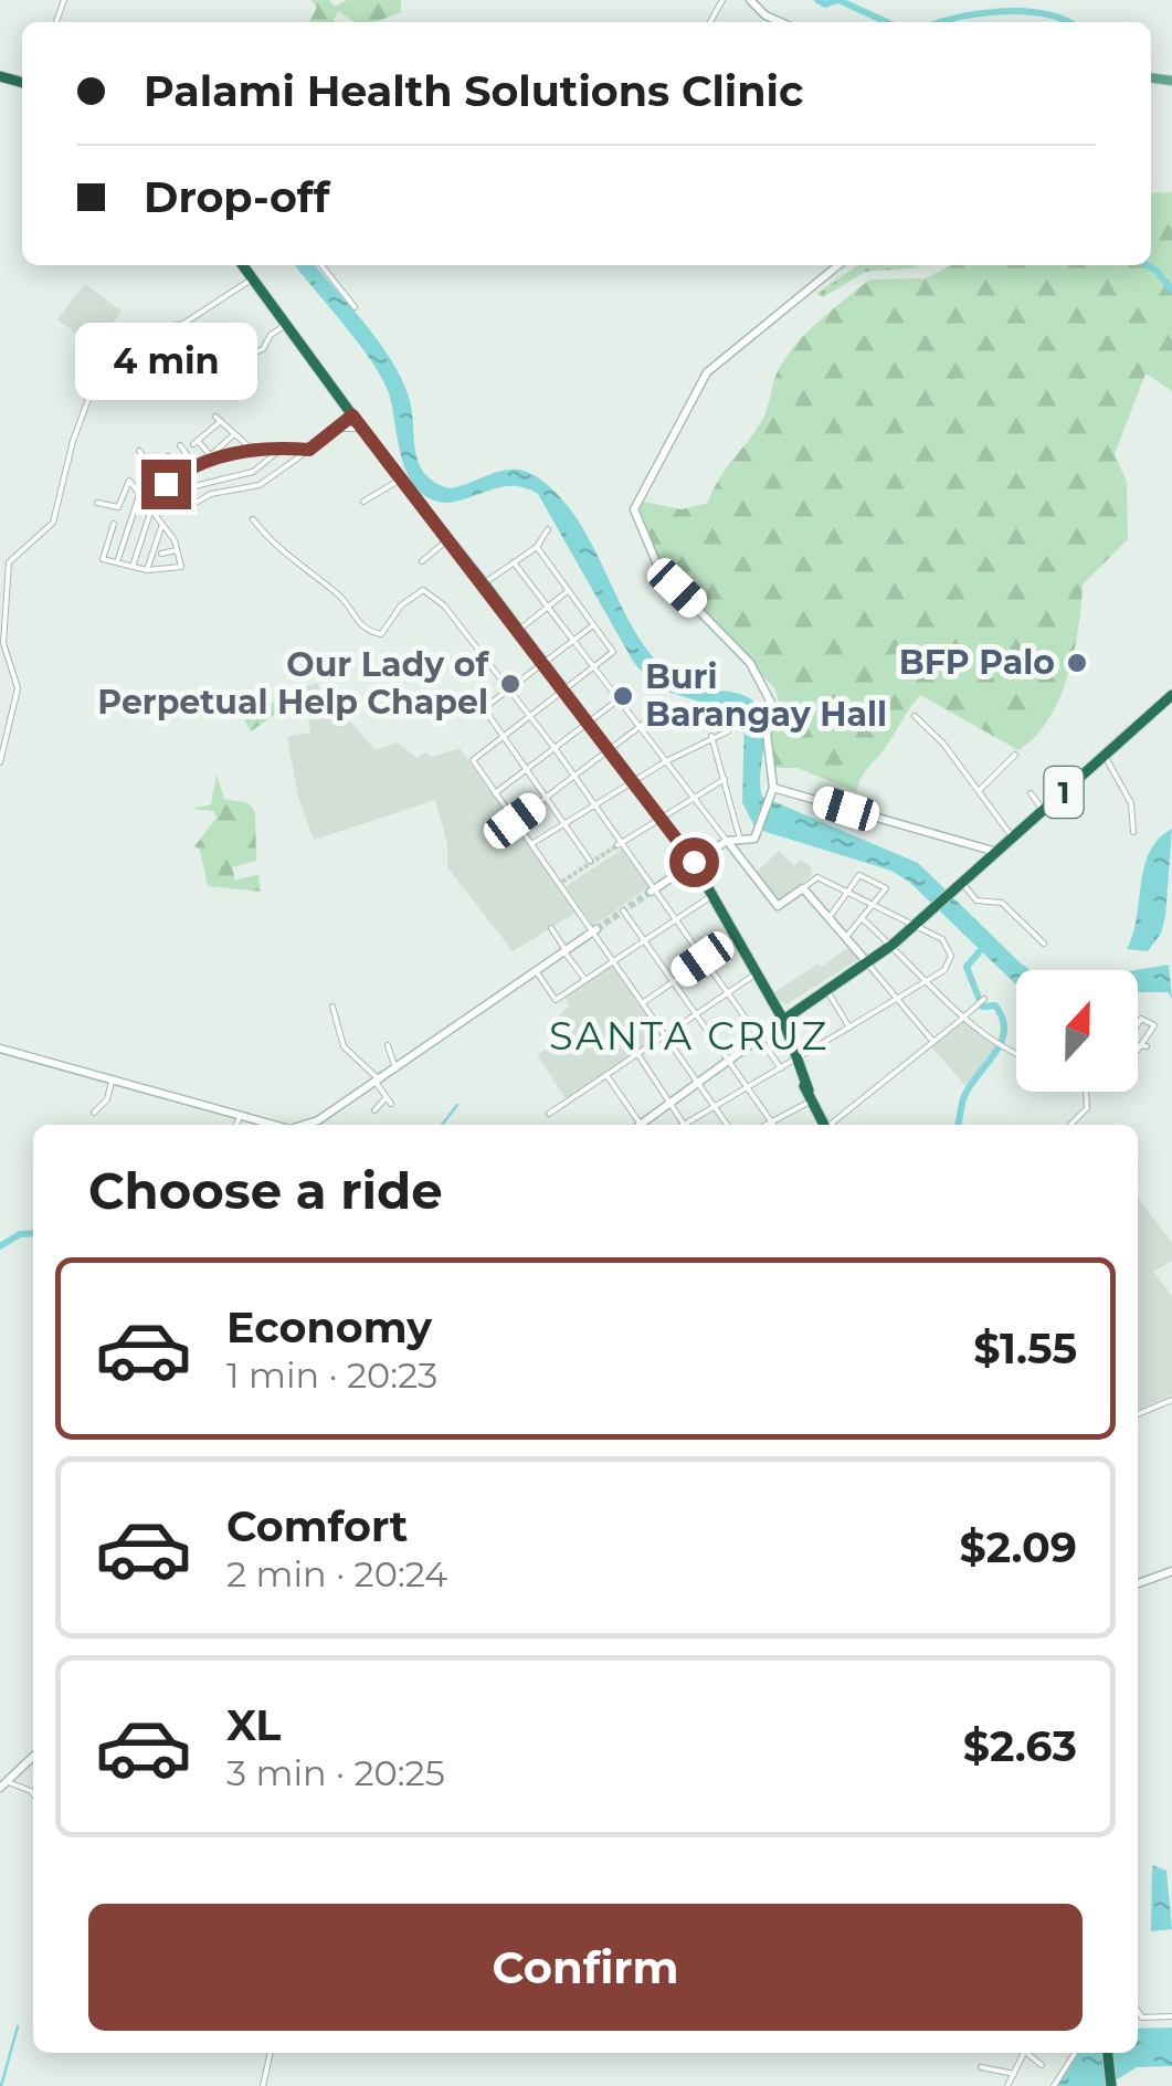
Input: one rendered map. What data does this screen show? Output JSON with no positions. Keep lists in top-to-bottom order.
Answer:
{
  "streets": {
    "highway": ["1"]
  },
  "districts": ["SANTA CRUZ"],
  "places": ["BFP Palo", "Our Lady of Perpetual Help Chapel", "Buri Barangay Hall"],
  "north": "top",
  "page": {
    "banner": ["Palami Health Solutions Clinic", "Drop-off"],
    "bubble": "4 min",
    "heading": "Choose a ride",
    "list": [
      {
        "name": "Economy",
        "note": "1 min · 20:23",
        "value": "$1.55"
      },
      {
        "name": "Comfort",
        "note": "2 min · 20:24",
        "value": "$2.09"
      },
      {
        "name": "XL",
        "note": "3 min · 20:25",
        "value": "$2.63"
      }
    ],
    "buttons": "Confirm"
  }
}
